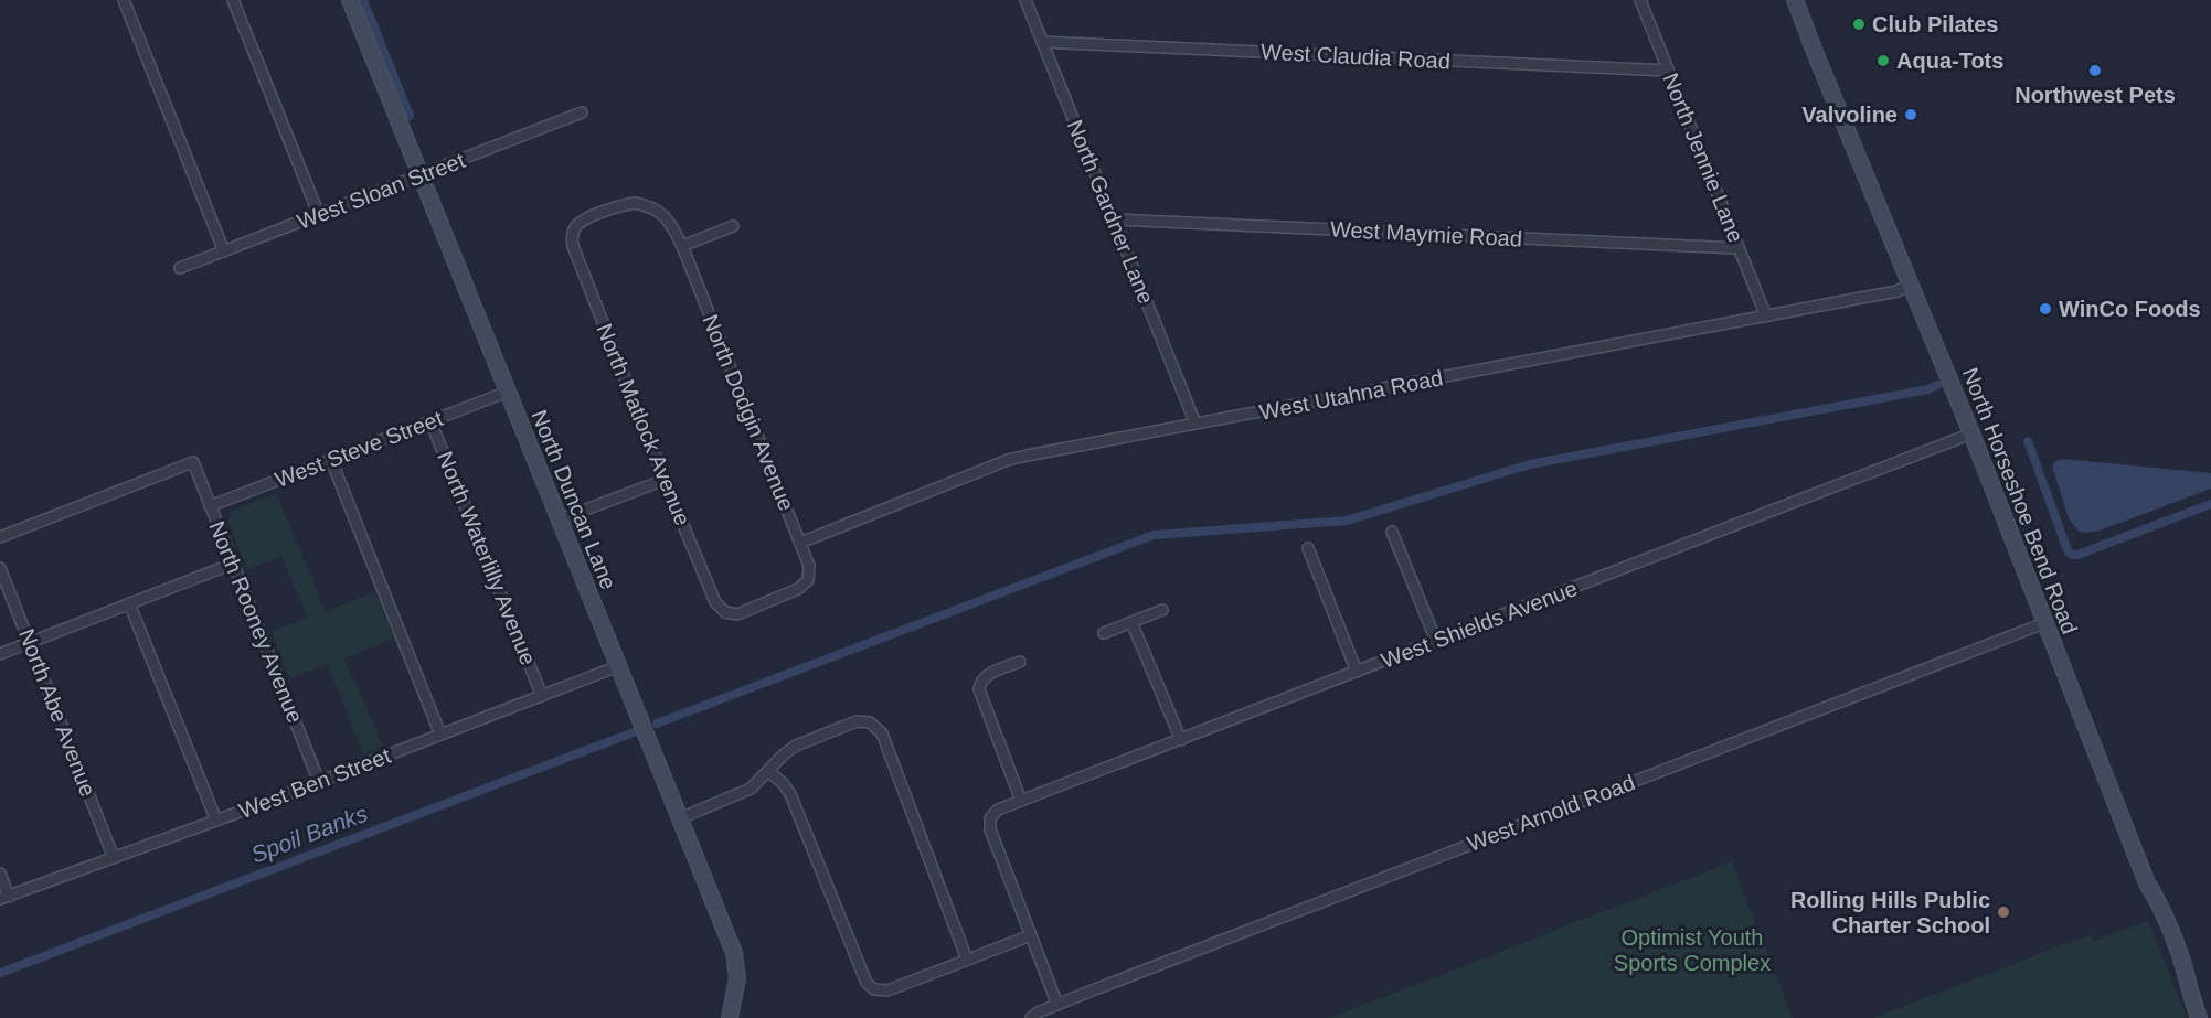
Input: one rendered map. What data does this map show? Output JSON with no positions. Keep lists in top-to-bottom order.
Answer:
{
  "streets": {
    "street": [
      "West Claudia Road",
      "North Jennie Lane",
      "West Sloan Street",
      "North Gardner Lane",
      "West Maymie Road",
      "West Utahna Road",
      "North Dodgin Avenue",
      "North Matlock Avenue",
      "West Steve Street",
      "North Duncan Lane",
      "North Horseshoe Bend Road",
      "North Waterlilly Avenue",
      "North Rooney Avenue",
      "West Shields Avenue",
      "North Abe Avenue",
      "West Ben Street",
      "West Arnold Road"
    ]
  },
  "crossings": [
    ["West Claudia Road", "North Jennie Lane"],
    ["West Claudia Road", "North Gardner Lane"],
    ["North Jennie Lane", "West Maymie Road"],
    ["North Jennie Lane", "West Utahna Road"],
    ["West Sloan Street", "North Duncan Lane"],
    ["North Gardner Lane", "West Maymie Road"],
    ["North Gardner Lane", "West Utahna Road"],
    ["West Utahna Road", "North Dodgin Avenue"],
    ["West Utahna Road", "North Horseshoe Bend Road"],
    ["North Dodgin Avenue", "North Matlock Avenue"],
    ["West Steve Street", "North Duncan Lane"],
    ["West Steve Street", "North Waterlilly Avenue"],
    ["West Steve Street", "North Rooney Avenue"],
    ["North Duncan Lane", "West Ben Street"],
    ["North Horseshoe Bend Road", "West Shields Avenue"],
    ["North Horseshoe Bend Road", "West Arnold Road"],
    ["North Waterlilly Avenue", "West Ben Street"],
    ["North Rooney Avenue", "West Ben Street"],
    ["North Abe Avenue", "West Ben Street"]
  ],
  "water": ["Spoil Banks"],
  "parks": ["Optimist Youth Sports Complex"],
  "places": [
    "Club Pilates",
    "Aqua-Tots",
    "Northwest Pets",
    "Valvoline",
    "WinCo Foods",
    "Rolling Hills Public Charter School"
  ]
}
